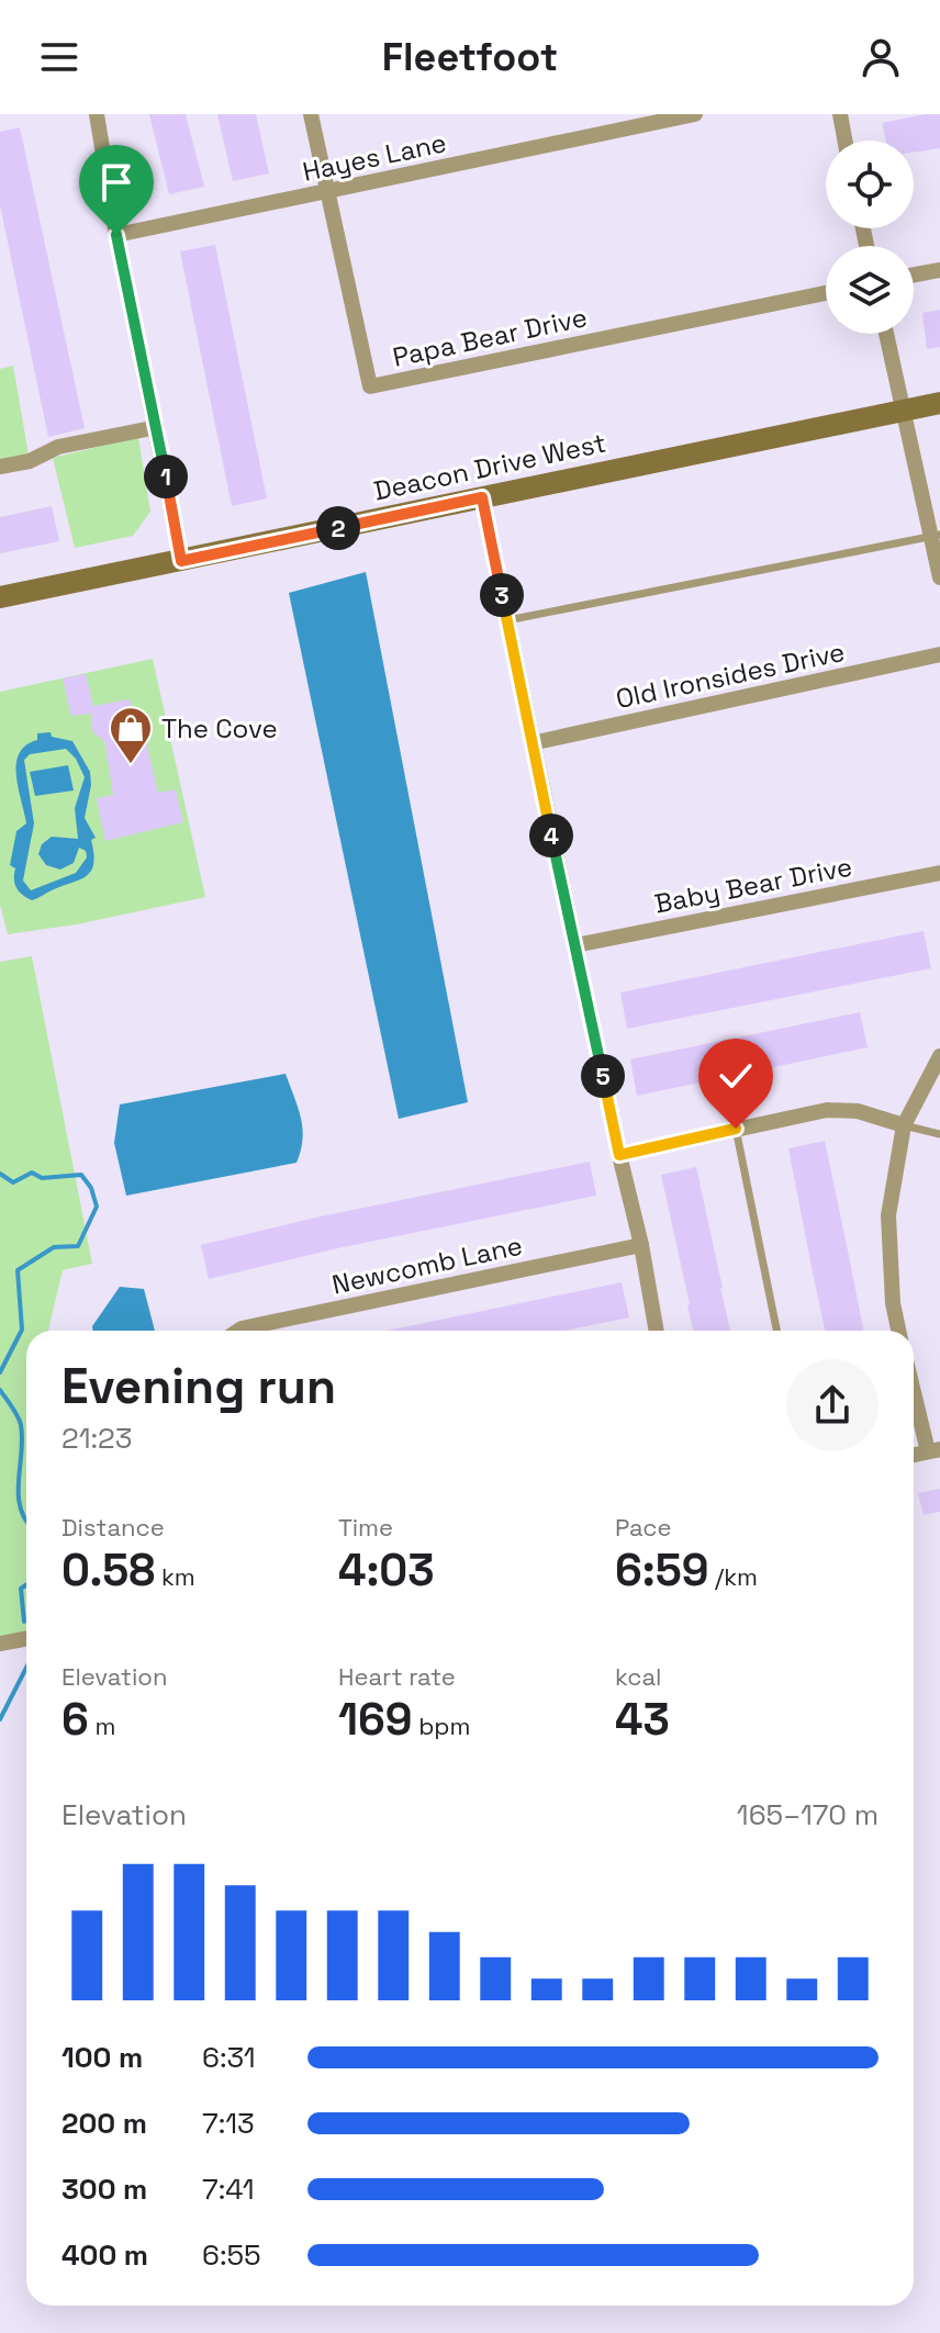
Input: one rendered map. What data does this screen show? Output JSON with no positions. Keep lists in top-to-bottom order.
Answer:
{
  "streets": {
    "street": [
      "Hayes Lane",
      "Papa Bear Drive",
      "Deacon Drive West",
      "Old Ironsides Drive",
      "Baby Bear Drive",
      "Newcomb Lane"
    ]
  },
  "crossings": [
    ["Hayes Lane", "Papa Bear Drive"]
  ],
  "places": {
    "shop": ["The Cove"]
  },
  "page": {
    "header": "Fleetfoot",
    "pins": [
      "1",
      "2",
      "3",
      "4",
      "5"
    ],
    "heading": ["Evening run", "21:23"],
    "stats": [
      ["Distance", "0.58 km"],
      ["Time", "4:03"],
      ["Pace", "6:59 /km"],
      ["Elevation", "6 m"],
      ["Heart rate", "169 bpm"],
      ["kcal", "43"]
    ],
    "chart": ["Elevation", "165–170 m"],
    "list": [
      {
        "name": "100 m",
        "note": "6:31"
      },
      {
        "name": "200 m",
        "note": "7:13"
      },
      {
        "name": "300 m",
        "note": "7:41"
      },
      {
        "name": "400 m",
        "note": "6:55"
      }
    ]
  }
}
